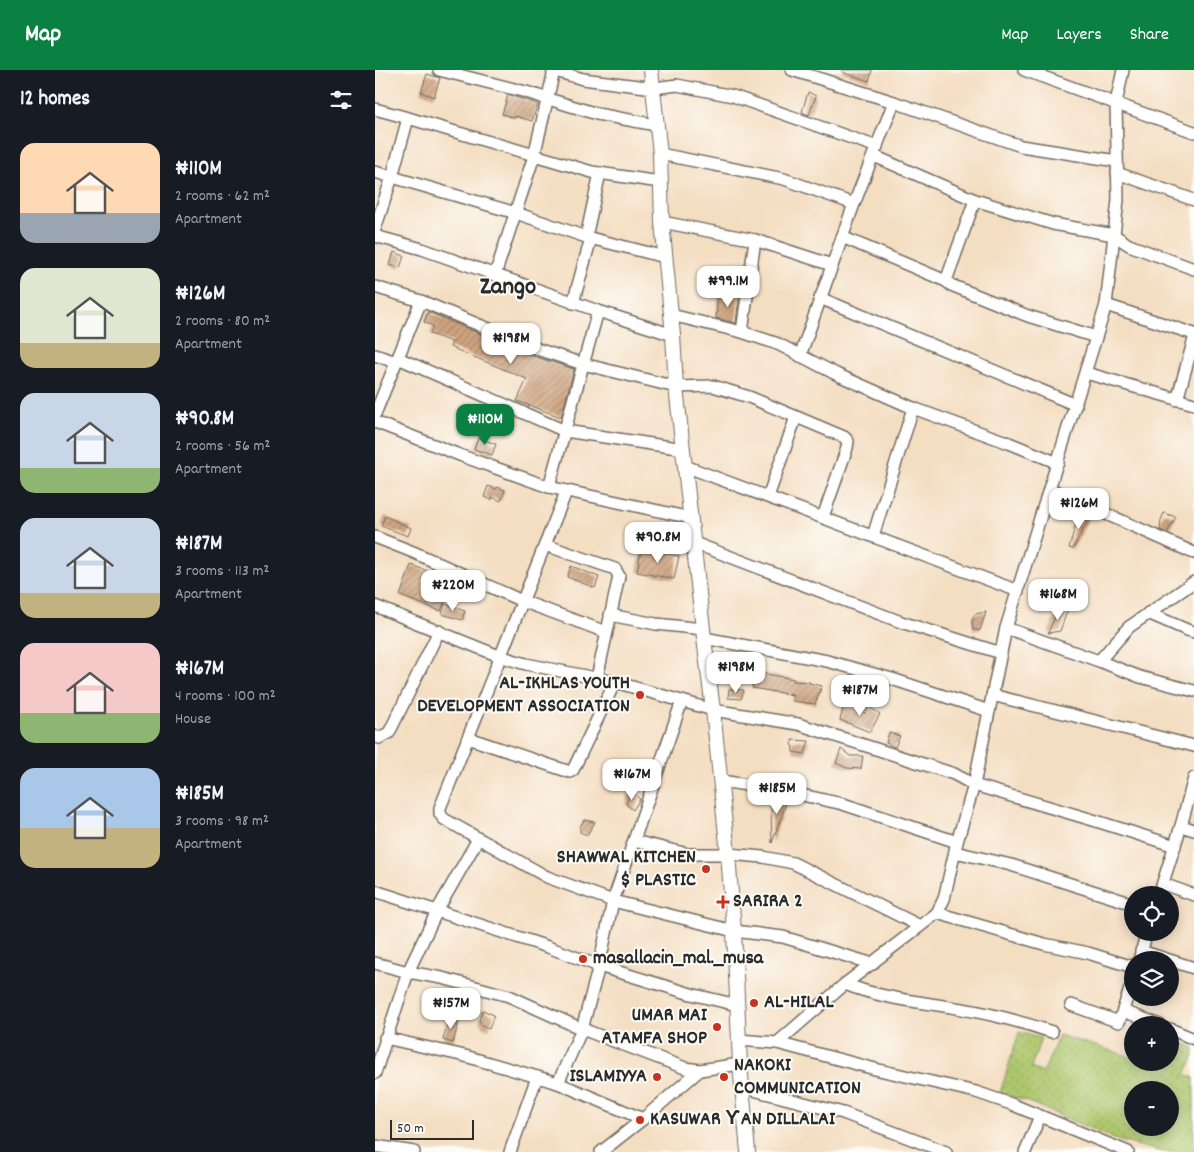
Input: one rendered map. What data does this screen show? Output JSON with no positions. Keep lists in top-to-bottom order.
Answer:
{
  "districts": ["Zango"],
  "places": {
    "other": [
      "AL-IKHLAS YOUTH DEVELOPMENT ASSOCIATION",
      "SHAWWAL KITCHEN $ PLASTIC",
      "masallacin_mal._musa",
      "AL-HILAL",
      "UMAR MAI ATAMFA SHOP",
      "ISLAMIYYA",
      "NAKOKI COMMUNICATION",
      "KASUWAR ƳAN DILLALAI"
    ],
    "health": ["SARIRA 2"]
  },
  "scale_bar": "50 m",
  "page": {
    "header": "Map",
    "nav": ["Map", "Layers", "Share"],
    "heading": "12 homes",
    "list": [
      {
        "name": "₦110M",
        "note": "2 rooms · 62 m² · Apartment"
      },
      {
        "name": "₦126M",
        "note": "2 rooms · 80 m² · Apartment"
      },
      {
        "name": "₦90.8M",
        "note": "2 rooms · 56 m² · Apartment"
      },
      {
        "name": "₦187M",
        "note": "3 rooms · 113 m² · Apartment"
      },
      {
        "name": "₦167M",
        "note": "4 rooms · 100 m² · House"
      },
      {
        "name": "₦185M",
        "note": "3 rooms · 98 m² · Apartment"
      }
    ],
    "price": [
      "₦99.1M",
      "₦198M",
      "₦110M",
      "₦126M",
      "₦90.8M",
      "₦220M",
      "₦168M",
      "₦198M",
      "₦187M",
      "₦167M",
      "₦185M",
      "₦157M"
    ],
    "map_buttons": ["+", "−"],
    "scale": "50 m"
  }
}
